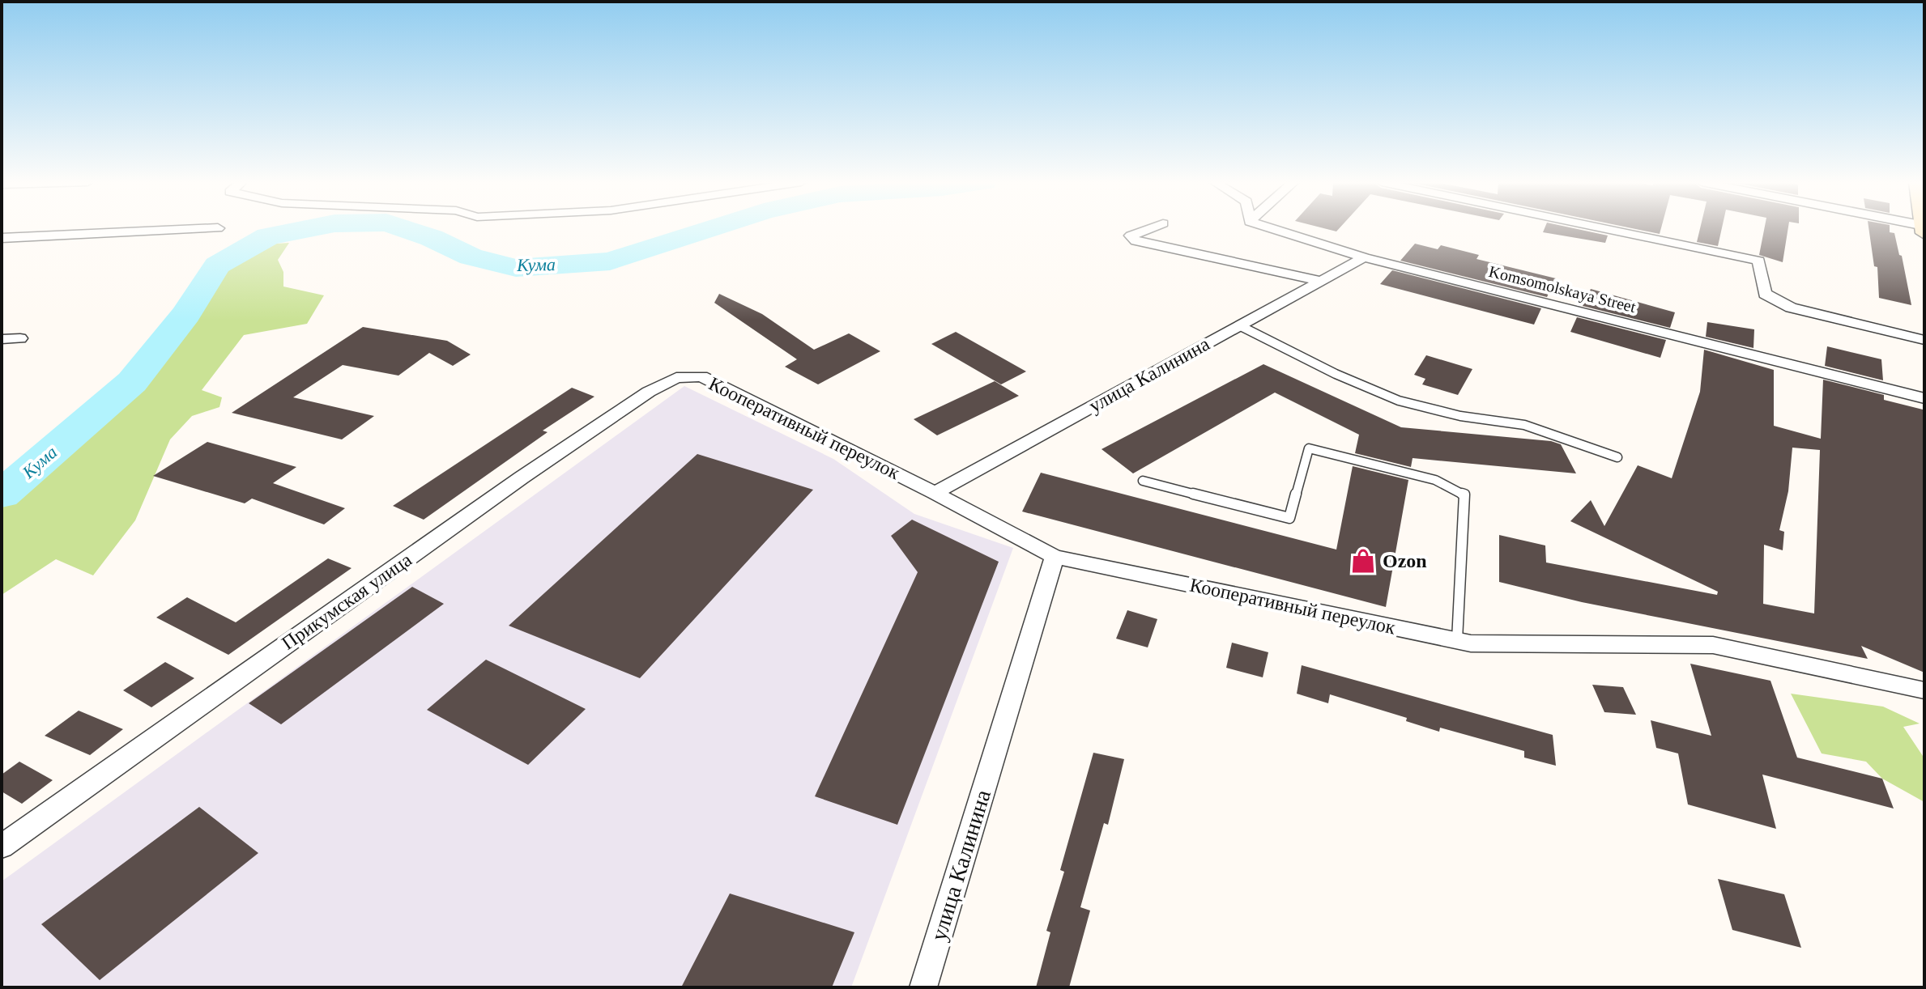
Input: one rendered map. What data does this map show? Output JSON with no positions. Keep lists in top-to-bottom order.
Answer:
{
  "streets": {
    "street": [
      "Komsomolskaya Street",
      "улица Калинина",
      "Кооперативный переулок",
      "Прикумская улица"
    ]
  },
  "crossings": [
    ["Komsomolskaya Street", "улица Калинина"],
    ["улица Калинина", "Кооперативный переулок"],
    ["Кооперативный переулок", "Прикумская улица"]
  ],
  "water": ["Кума"],
  "places": {
    "shop": ["Ozon"]
  }
}
